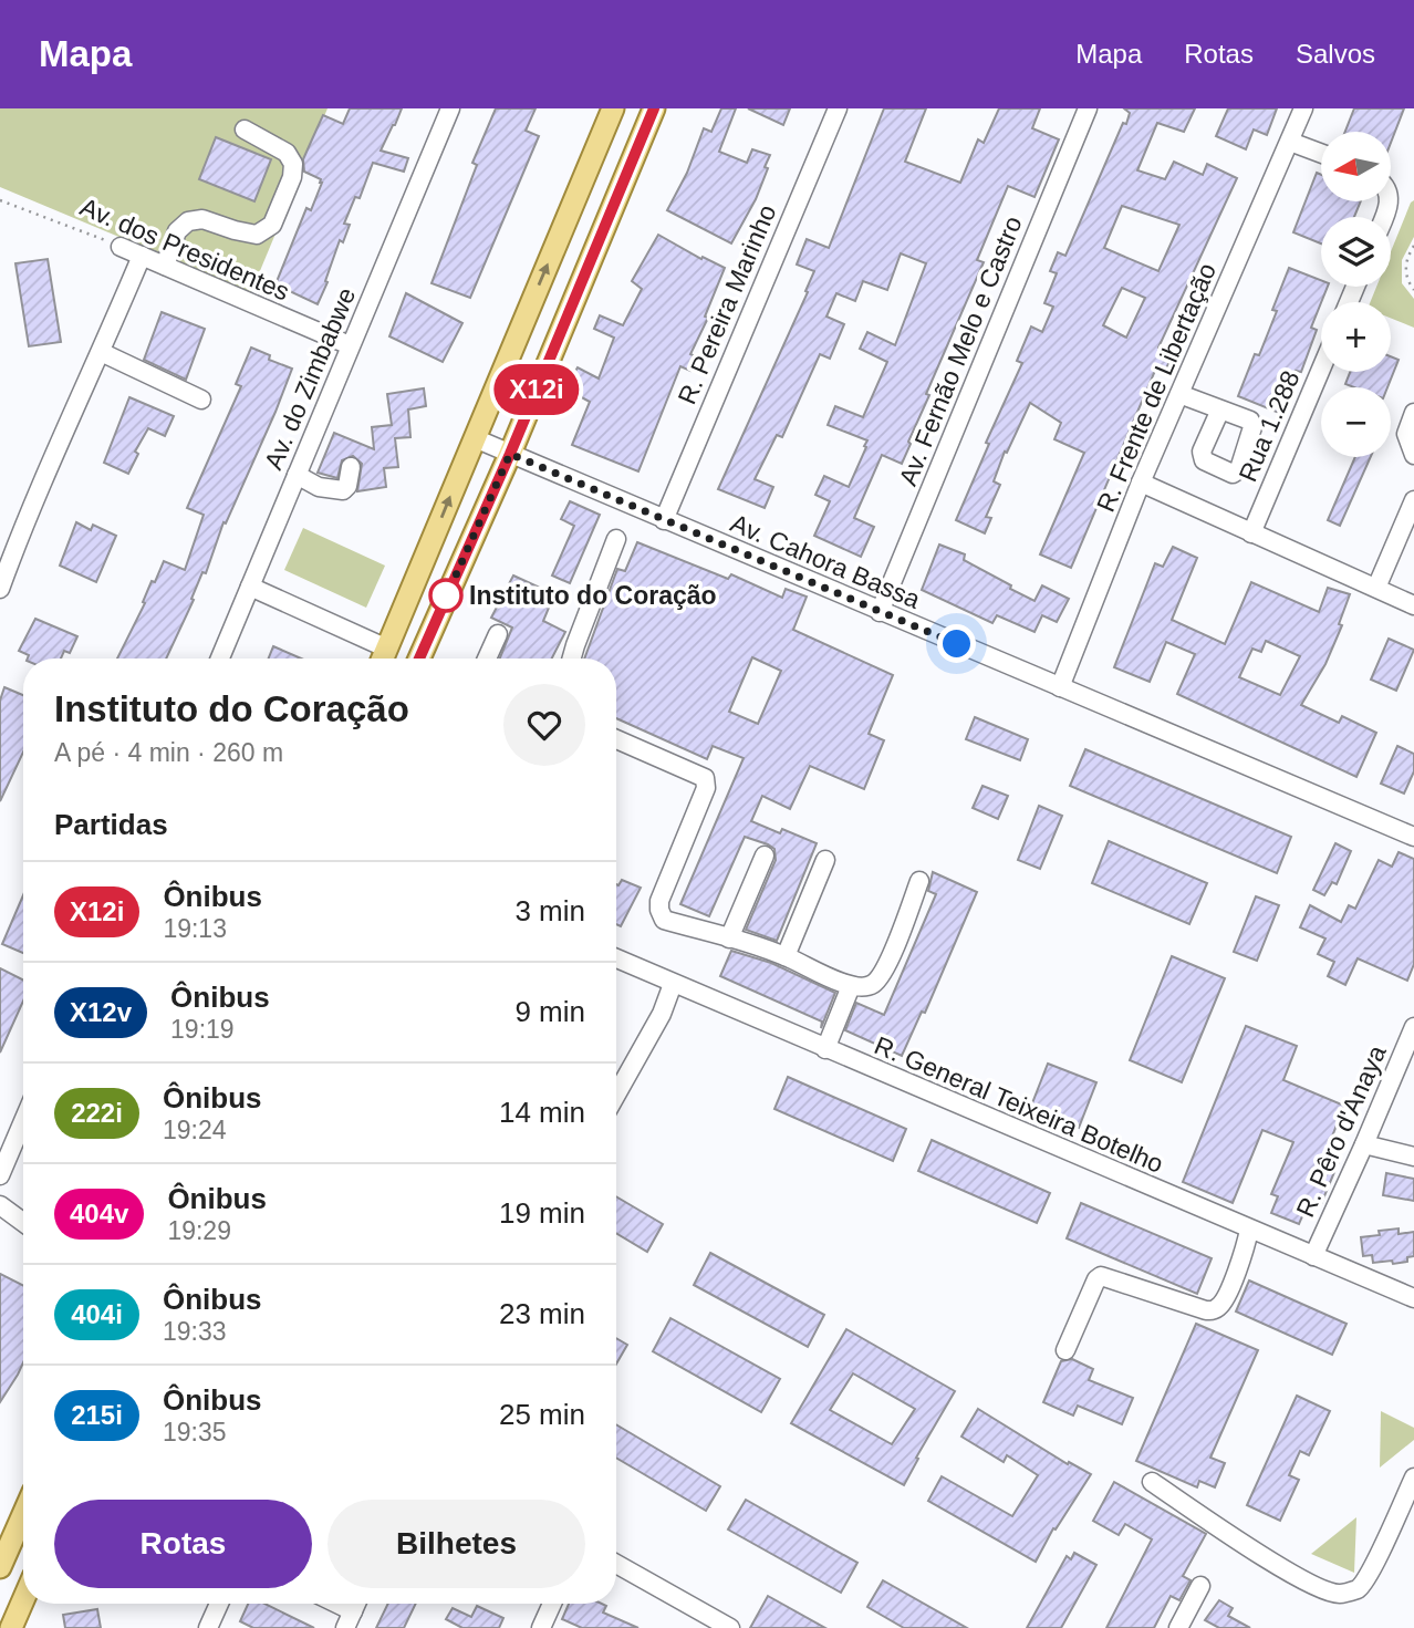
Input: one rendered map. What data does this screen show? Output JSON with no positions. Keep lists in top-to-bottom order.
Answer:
{
  "streets": {
    "street": [
      "Av. dos Presidentes",
      "R. Pereira Marinho",
      "Av. Fernão Melo e Castro",
      "Av. do Zimbabwe",
      "R. Frente de Libertação",
      "Rua 1.288",
      "Av. Cahora Bassa",
      "R. General Teixeira Botelho",
      "R. Pêro d'Anaya"
    ]
  },
  "crossings": [
    ["Av. dos Presidentes", "Av. do Zimbabwe"],
    ["R. Pereira Marinho", "Av. Cahora Bassa"],
    ["Av. Fernão Melo e Castro", "Av. Cahora Bassa"],
    ["R. Frente de Libertação", "Av. Cahora Bassa"],
    ["R. General Teixeira Botelho", "R. Pêro d'Anaya"]
  ],
  "places": ["Instituto do Coração"],
  "lines": ["bus line X12i"],
  "north": "left",
  "page": {
    "header": "Mapa",
    "nav": ["Mapa", "Rotas", "Salvos"],
    "on_map": "X12i",
    "map_buttons": ["+", "−"],
    "heading": [
      ["Instituto do Coração", "A pé · 4 min · 260 m"],
      "Partidas"
    ],
    "list": [
      {
        "mark": "X12i",
        "name": "Ônibus",
        "note": "19:13",
        "value": "3 min"
      },
      {
        "mark": "X12v",
        "name": "Ônibus",
        "note": "19:19",
        "value": "9 min"
      },
      {
        "mark": "222i",
        "name": "Ônibus",
        "note": "19:24",
        "value": "14 min"
      },
      {
        "mark": "404v",
        "name": "Ônibus",
        "note": "19:29",
        "value": "19 min"
      },
      {
        "mark": "404i",
        "name": "Ônibus",
        "note": "19:33",
        "value": "23 min"
      },
      {
        "mark": "215i",
        "name": "Ônibus",
        "note": "19:35",
        "value": "25 min"
      }
    ],
    "buttons": ["Rotas", "Bilhetes"]
  }
}
